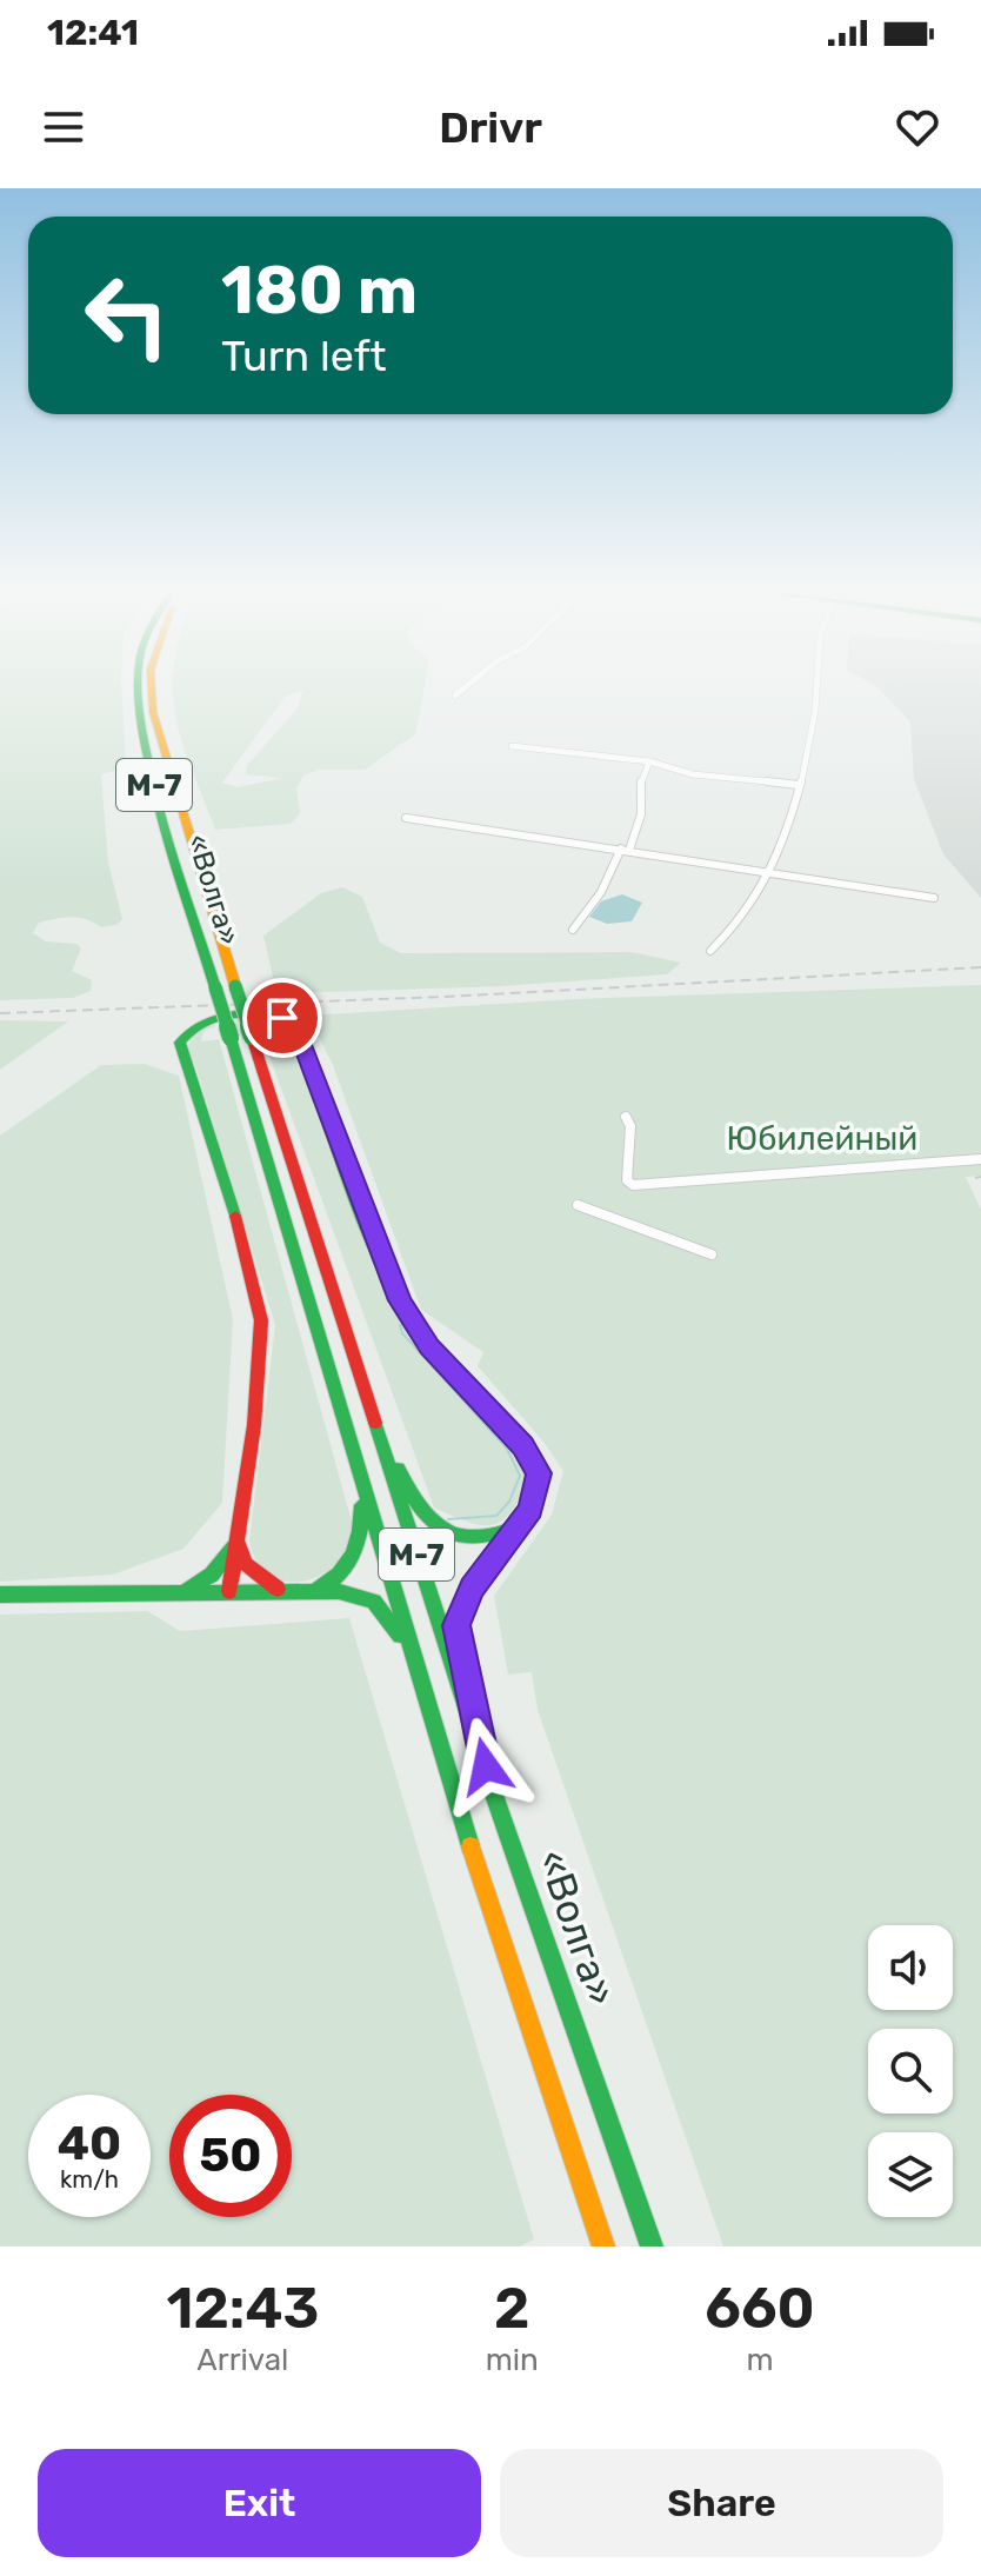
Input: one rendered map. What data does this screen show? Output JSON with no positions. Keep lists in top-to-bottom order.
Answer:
{
  "streets": {
    "main road": ["М-7", "«Волга»"]
  },
  "parks": ["Юбилейный"],
  "page": {
    "status": "12:41",
    "header": "Drivr",
    "turn": ["180 m", "Turn left"],
    "speed": "40 km/h",
    "limit": "50",
    "eta": [
      "12:43",
      "Arrival",
      "2",
      "min",
      "660",
      "m"
    ],
    "buttons": ["Exit", "Share"]
  }
}
